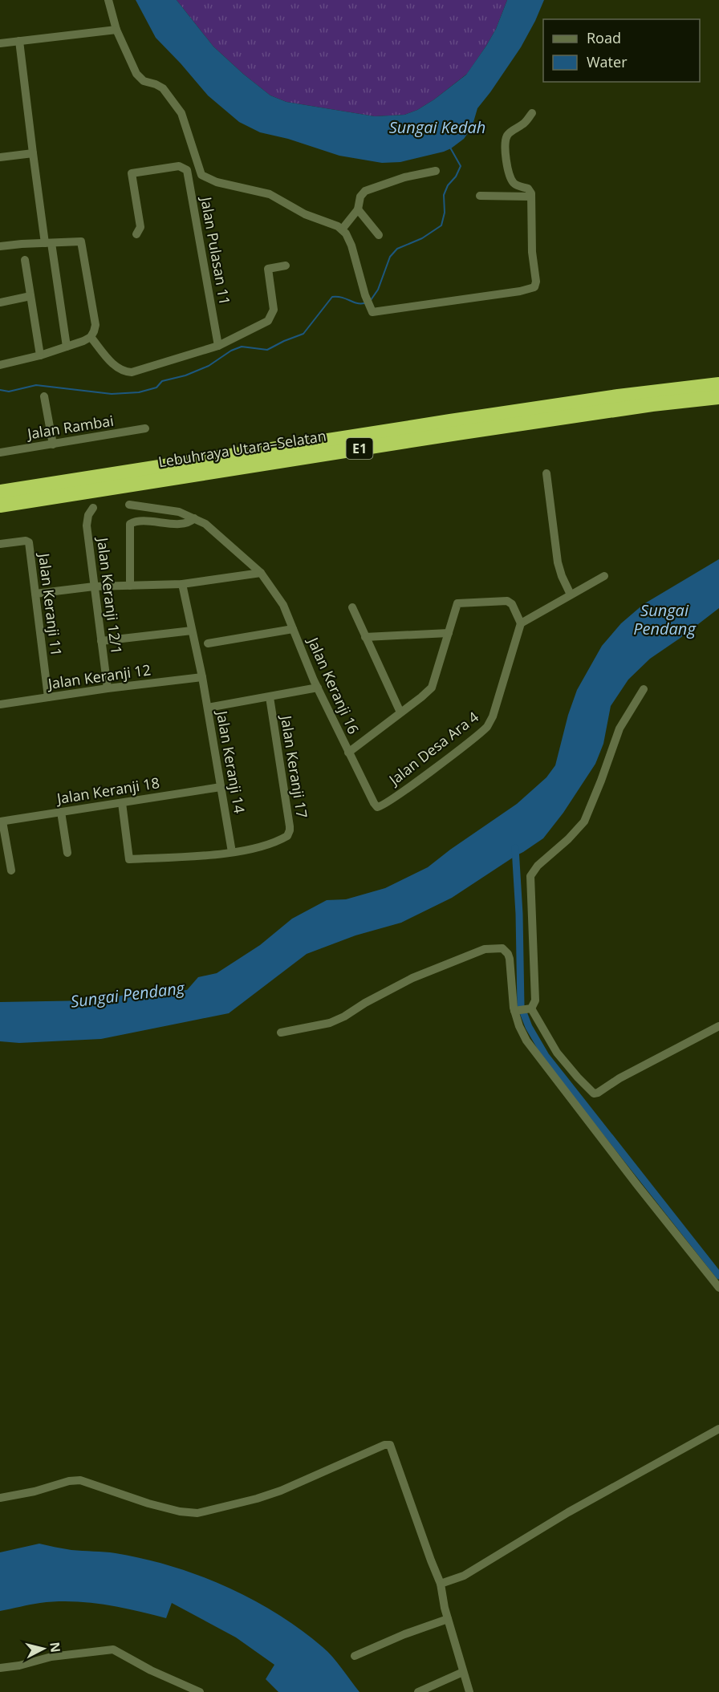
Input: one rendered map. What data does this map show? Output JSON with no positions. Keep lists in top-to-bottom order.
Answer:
{
  "streets": {
    "highway": ["E1", "Lebuhraya Utara–Selatan"],
    "street": [
      "Jalan Pulasan 11",
      "Jalan Rambai",
      "Jalan Keranji 12/1",
      "Jalan Keranji 11",
      "Jalan Keranji 12",
      "Jalan Keranji 16",
      "Jalan Desa Ara 4",
      "Jalan Keranji 14",
      "Jalan Keranji 17",
      "Jalan Keranji 18"
    ]
  },
  "crossings": [
    ["Jalan Keranji 12/1", "Jalan Keranji 12"],
    ["Jalan Keranji 11", "Jalan Keranji 12"],
    ["Jalan Keranji 12", "Jalan Keranji 14"],
    ["Jalan Keranji 16", "Jalan Desa Ara 4"],
    ["Jalan Keranji 14", "Jalan Keranji 17"],
    ["Jalan Keranji 14", "Jalan Keranji 18"]
  ],
  "water": ["Sungai Kedah", "Sungai Pendang"],
  "legend": ["Road", "Water"],
  "north": "right"
}
